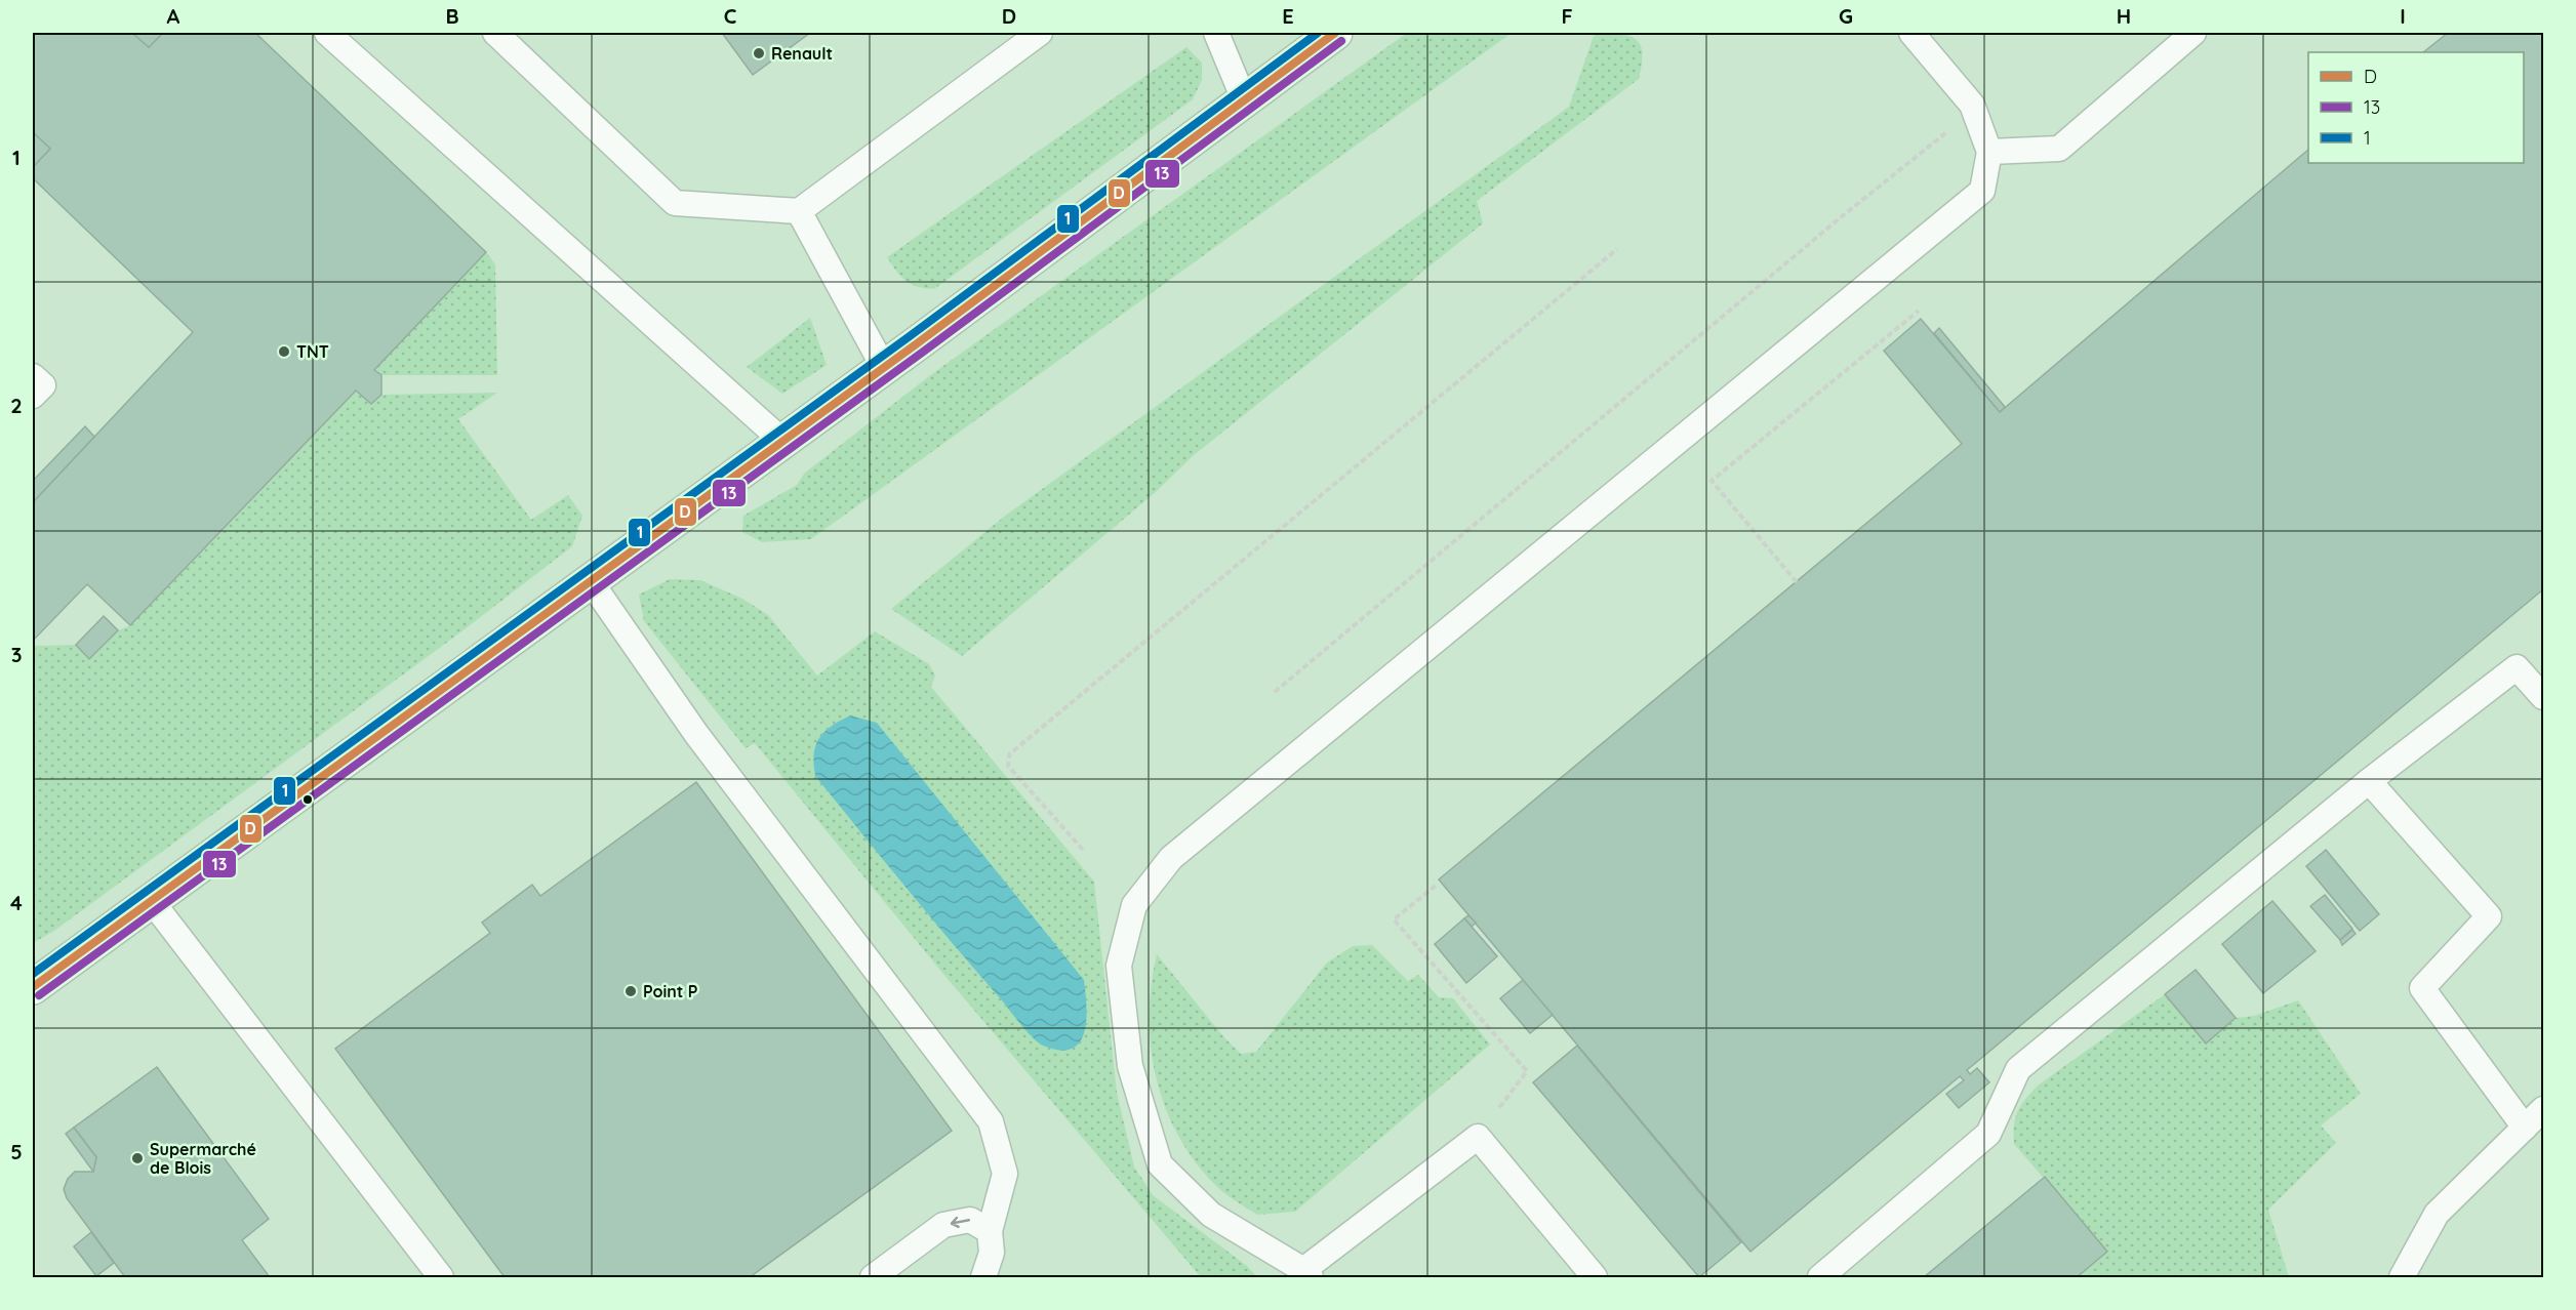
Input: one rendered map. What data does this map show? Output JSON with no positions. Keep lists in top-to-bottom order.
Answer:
{
  "places": [
    "Renault",
    "TNT",
    "Point P",
    "Supermarché de Blois"
  ],
  "lines": ["transit line D", "transit line 1", "transit line 13"],
  "legend": ["D", "13", "1"],
  "grid": {
    "columns": [
      "A",
      "B",
      "C",
      "D",
      "E",
      "F",
      "G",
      "H",
      "I"
    ],
    "rows": [
      "1",
      "2",
      "3",
      "4",
      "5"
    ]
  }
}
